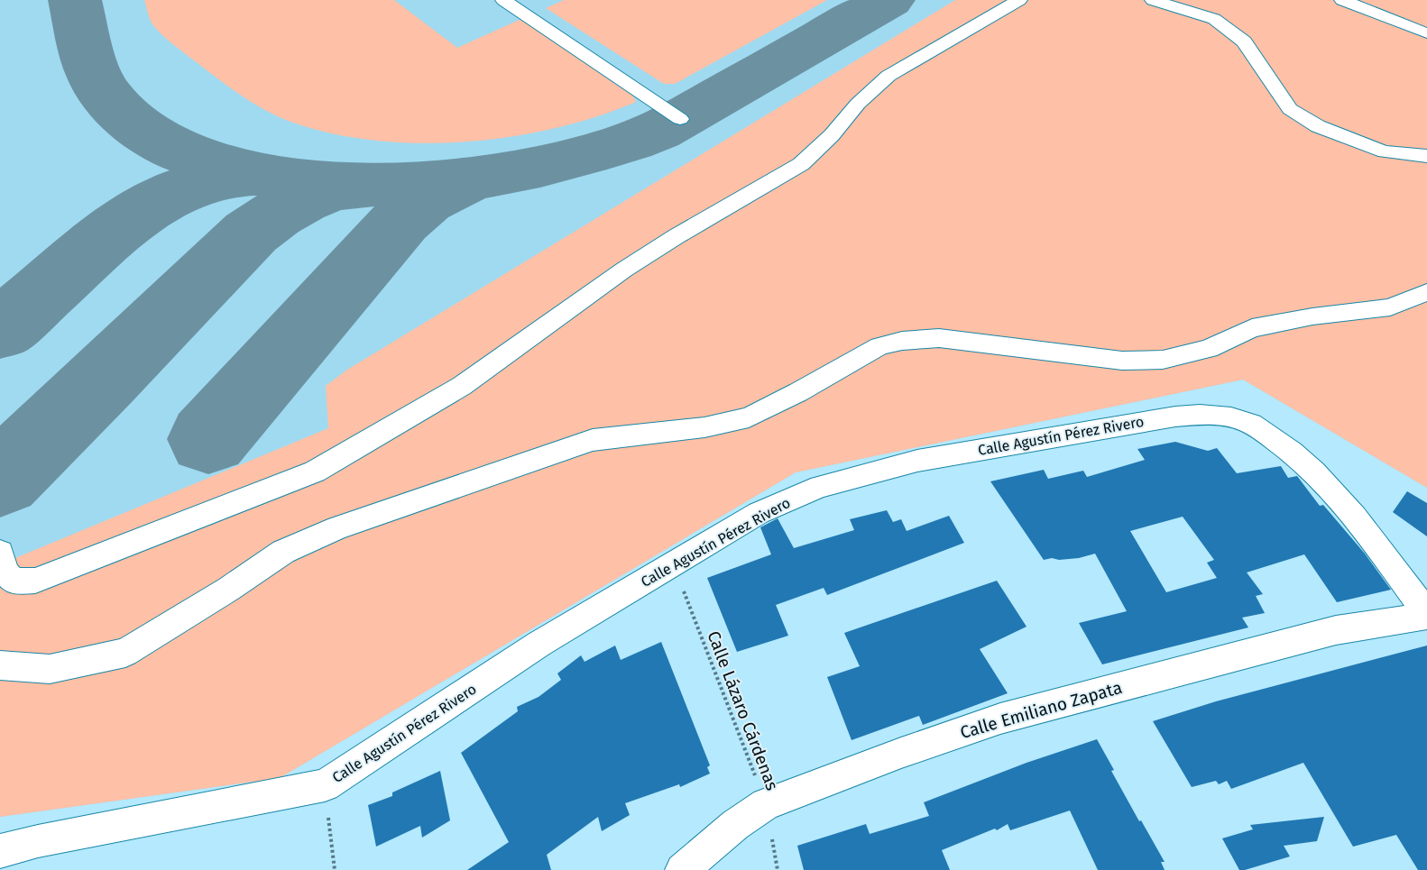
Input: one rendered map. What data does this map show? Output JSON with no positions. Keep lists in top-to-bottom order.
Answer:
{
  "streets": {
    "street": ["Calle Agustín Pérez Rivero", "Calle Emiliano Zapata"],
    "path": ["Calle Lázaro Cárdenas"]
  },
  "crossings": [
    ["Calle Agustín Pérez Rivero", "Calle Emiliano Zapata"],
    ["Calle Agustín Pérez Rivero", "Calle Lázaro Cárdenas"],
    ["Calle Emiliano Zapata", "Calle Lázaro Cárdenas"]
  ]
}
